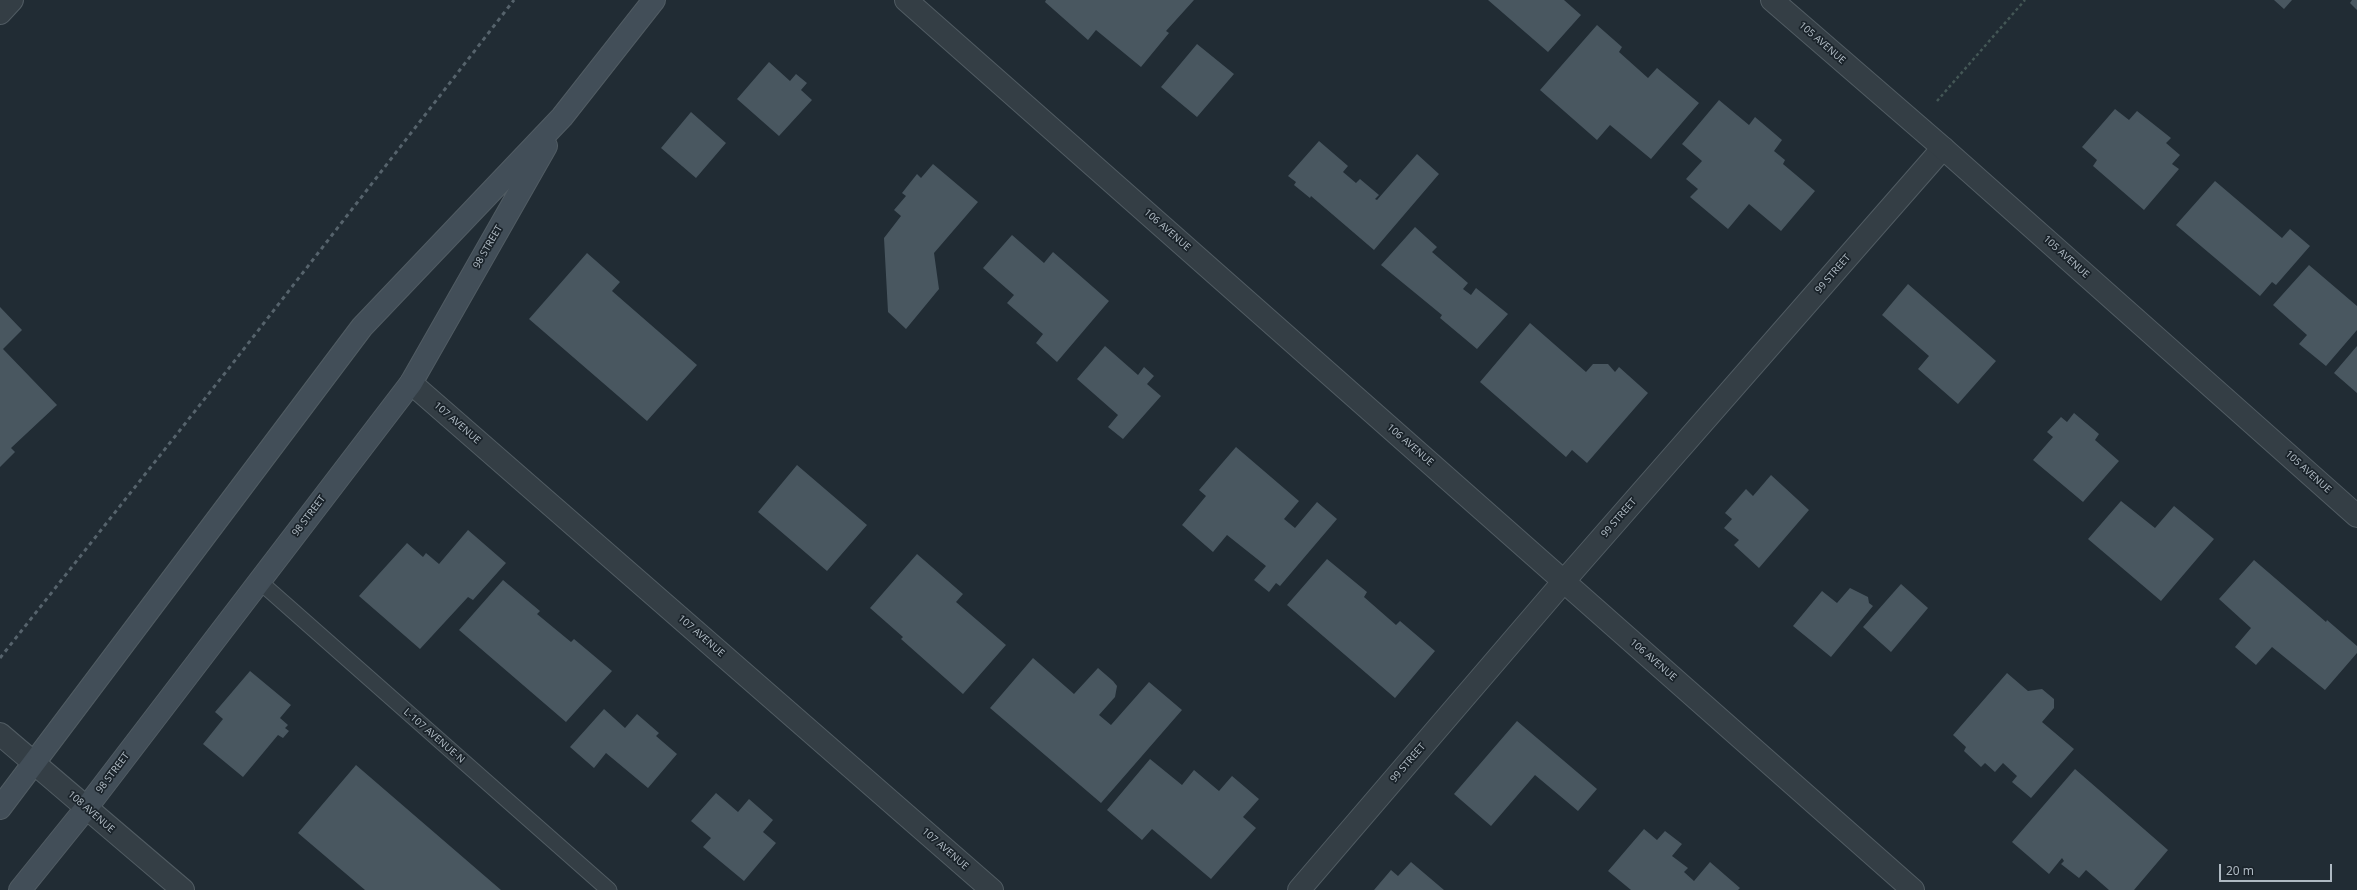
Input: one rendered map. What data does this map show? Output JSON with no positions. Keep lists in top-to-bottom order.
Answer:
{
  "streets": {
    "main road": ["98 STREET"],
    "street": [
      "105 AVENUE",
      "106 AVENUE",
      "99 STREET",
      "107 AVENUE",
      "108 AVENUE"
    ],
    "lane": ["L-107 AVENUE-N"]
  },
  "crossings": [
    ["105 AVENUE", "99 STREET"],
    ["106 AVENUE", "99 STREET"],
    ["98 STREET", "107 AVENUE"],
    ["98 STREET", "L-107 AVENUE-N"],
    ["98 STREET", "108 AVENUE"]
  ],
  "scale_bar": "20 m"
}
